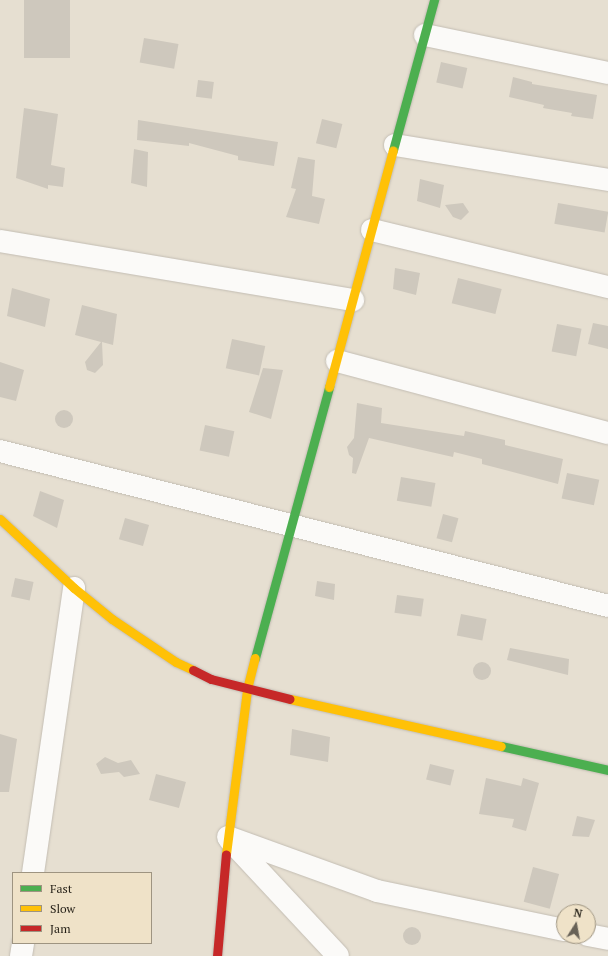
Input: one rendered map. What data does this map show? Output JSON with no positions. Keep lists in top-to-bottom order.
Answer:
{
  "legend": ["Fast", "Slow", "Jam"],
  "north": "top"
}
